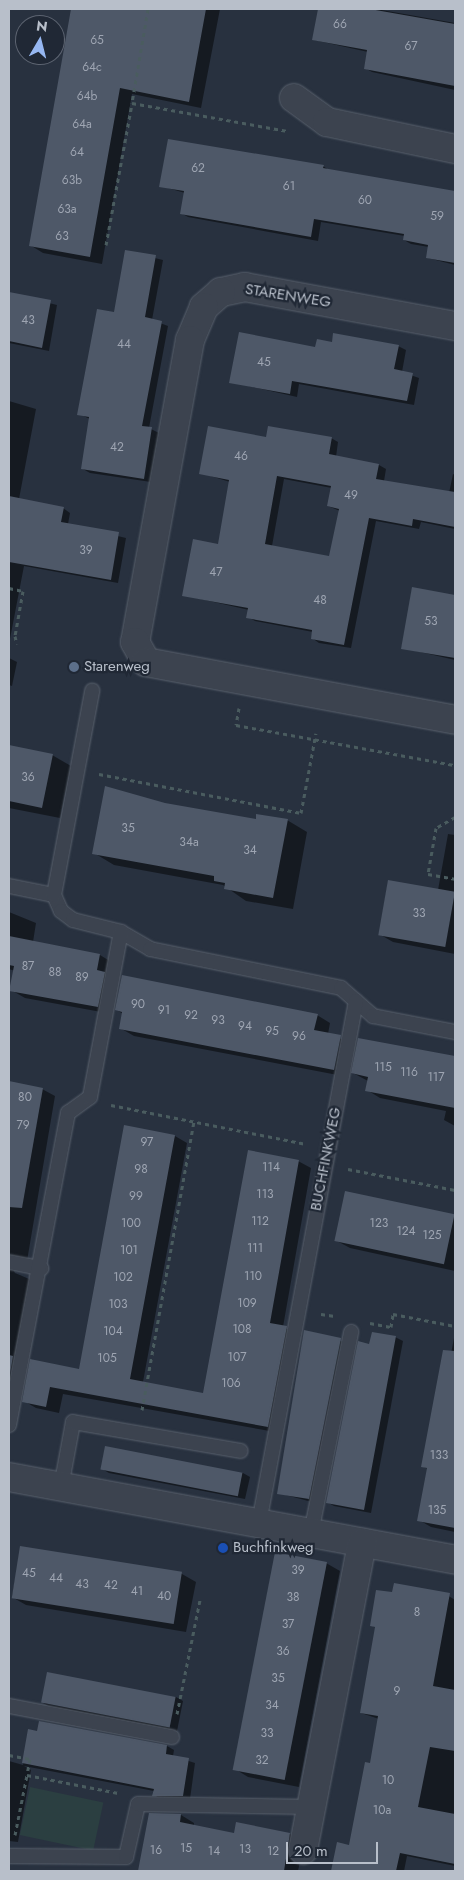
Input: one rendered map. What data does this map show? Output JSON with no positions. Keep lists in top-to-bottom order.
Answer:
{
  "streets": {
    "street": ["STARENWEG"],
    "lane": ["BUCHFINKWEG"]
  },
  "places": ["Starenweg", "Buchfinkweg"],
  "house_numbers": [
    "66",
    "65",
    "67",
    "64c",
    "64b",
    "64a",
    "64",
    "62",
    "63b",
    "61",
    "60",
    "63a",
    "59",
    "63",
    "43",
    "44",
    "45",
    "42",
    "46",
    "49",
    "39",
    "47",
    "48",
    "53",
    "36",
    "35",
    "34a",
    "34",
    "33",
    "87",
    "88",
    "89",
    "90",
    "91",
    "92",
    "93",
    "94",
    "95",
    "96",
    "115",
    "116",
    "117",
    "80",
    "79",
    "97",
    "114",
    "98",
    "113",
    "99",
    "112",
    "100",
    "123",
    "124",
    "125",
    "111",
    "101",
    "110",
    "102",
    "109",
    "103",
    "108",
    "104",
    "107",
    "105",
    "106",
    "133",
    "135",
    "39",
    "45",
    "44",
    "43",
    "42",
    "41",
    "40",
    "38",
    "8",
    "37",
    "36",
    "35",
    "9",
    "34",
    "33",
    "32",
    "10",
    "10a",
    "15",
    "13",
    "16",
    "14",
    "12"
  ],
  "scale_bar": "20 m",
  "north": "top"
}
